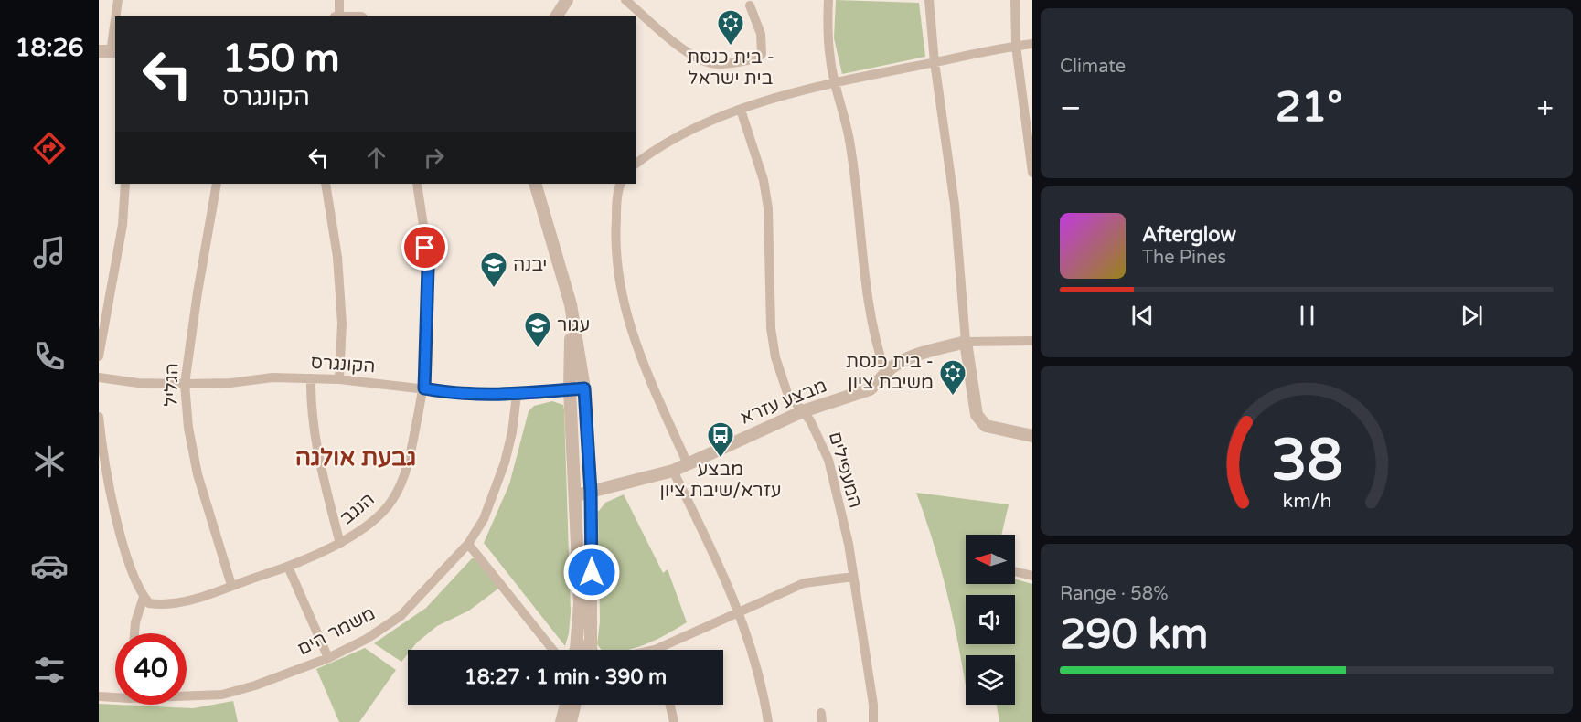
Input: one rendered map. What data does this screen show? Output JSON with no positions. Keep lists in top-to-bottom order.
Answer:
{
  "streets": {
    "street": [
      "הקונגרס",
      "הגליל",
      "מבצע עזרא",
      "המעפילים",
      "הנגב",
      "משמר הים"
    ]
  },
  "crossings": [
    ["הקונגרס", "הגליל"],
    ["הקונגרס", "הנגב"],
    ["הקונגרס", "משמר הים"],
    ["הגליל", "הנגב"],
    ["מבצע עזרא", "המעפילים"]
  ],
  "districts": ["גבעת אולגה"],
  "places": {
    "synagogue": ["בית כנסת - בית ישראל", "בית כנסת - משיבת ציון"],
    "school or university": ["יבנה", "עגור"],
    "bus stop": ["מבצע עזרא/שיבת ציון"]
  },
  "north": "left",
  "page": {
    "tabs": "18:26",
    "tile": [
      "Climate",
      ["Range · 58%", "290 km"]
    ],
    "turn": ["150 m", "הקונגרס"],
    "heat": ["−", "21°", "+"],
    "song": ["Afterglow", "The Pines"],
    "limit": "40",
    "trip": "18:27 · 1 min · 390 m",
    "gauge": ["38", "km/h"]
  }
}
